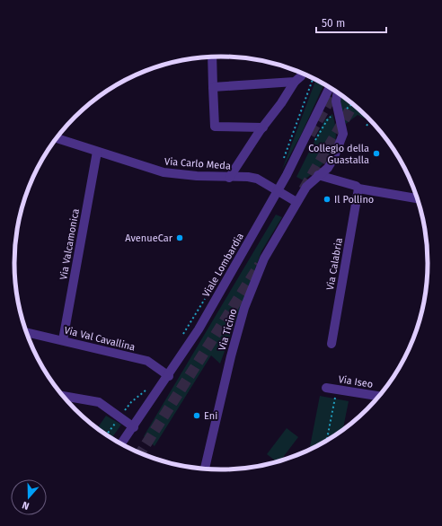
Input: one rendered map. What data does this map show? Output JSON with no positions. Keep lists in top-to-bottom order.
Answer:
{
  "streets": {
    "street": [
      "Via Carlo Meda",
      "Via Valcamonica",
      "Via Calabria",
      "Viale Lombardia",
      "Via Ticino",
      "Via Val Cavallina",
      "Via Iseo"
    ]
  },
  "crossings": [
    ["Via Carlo Meda", "Via Valcamonica"],
    ["Via Carlo Meda", "Viale Lombardia"],
    ["Via Carlo Meda", "Via Ticino"],
    ["Via Valcamonica", "Via Val Cavallina"],
    ["Viale Lombardia", "Via Val Cavallina"]
  ],
  "places": [
    "Collegio della Guastalla",
    "Il Pollino",
    "AvenueCar",
    "Eni"
  ],
  "scale_bar": "50 m",
  "north": "bottom"
}
